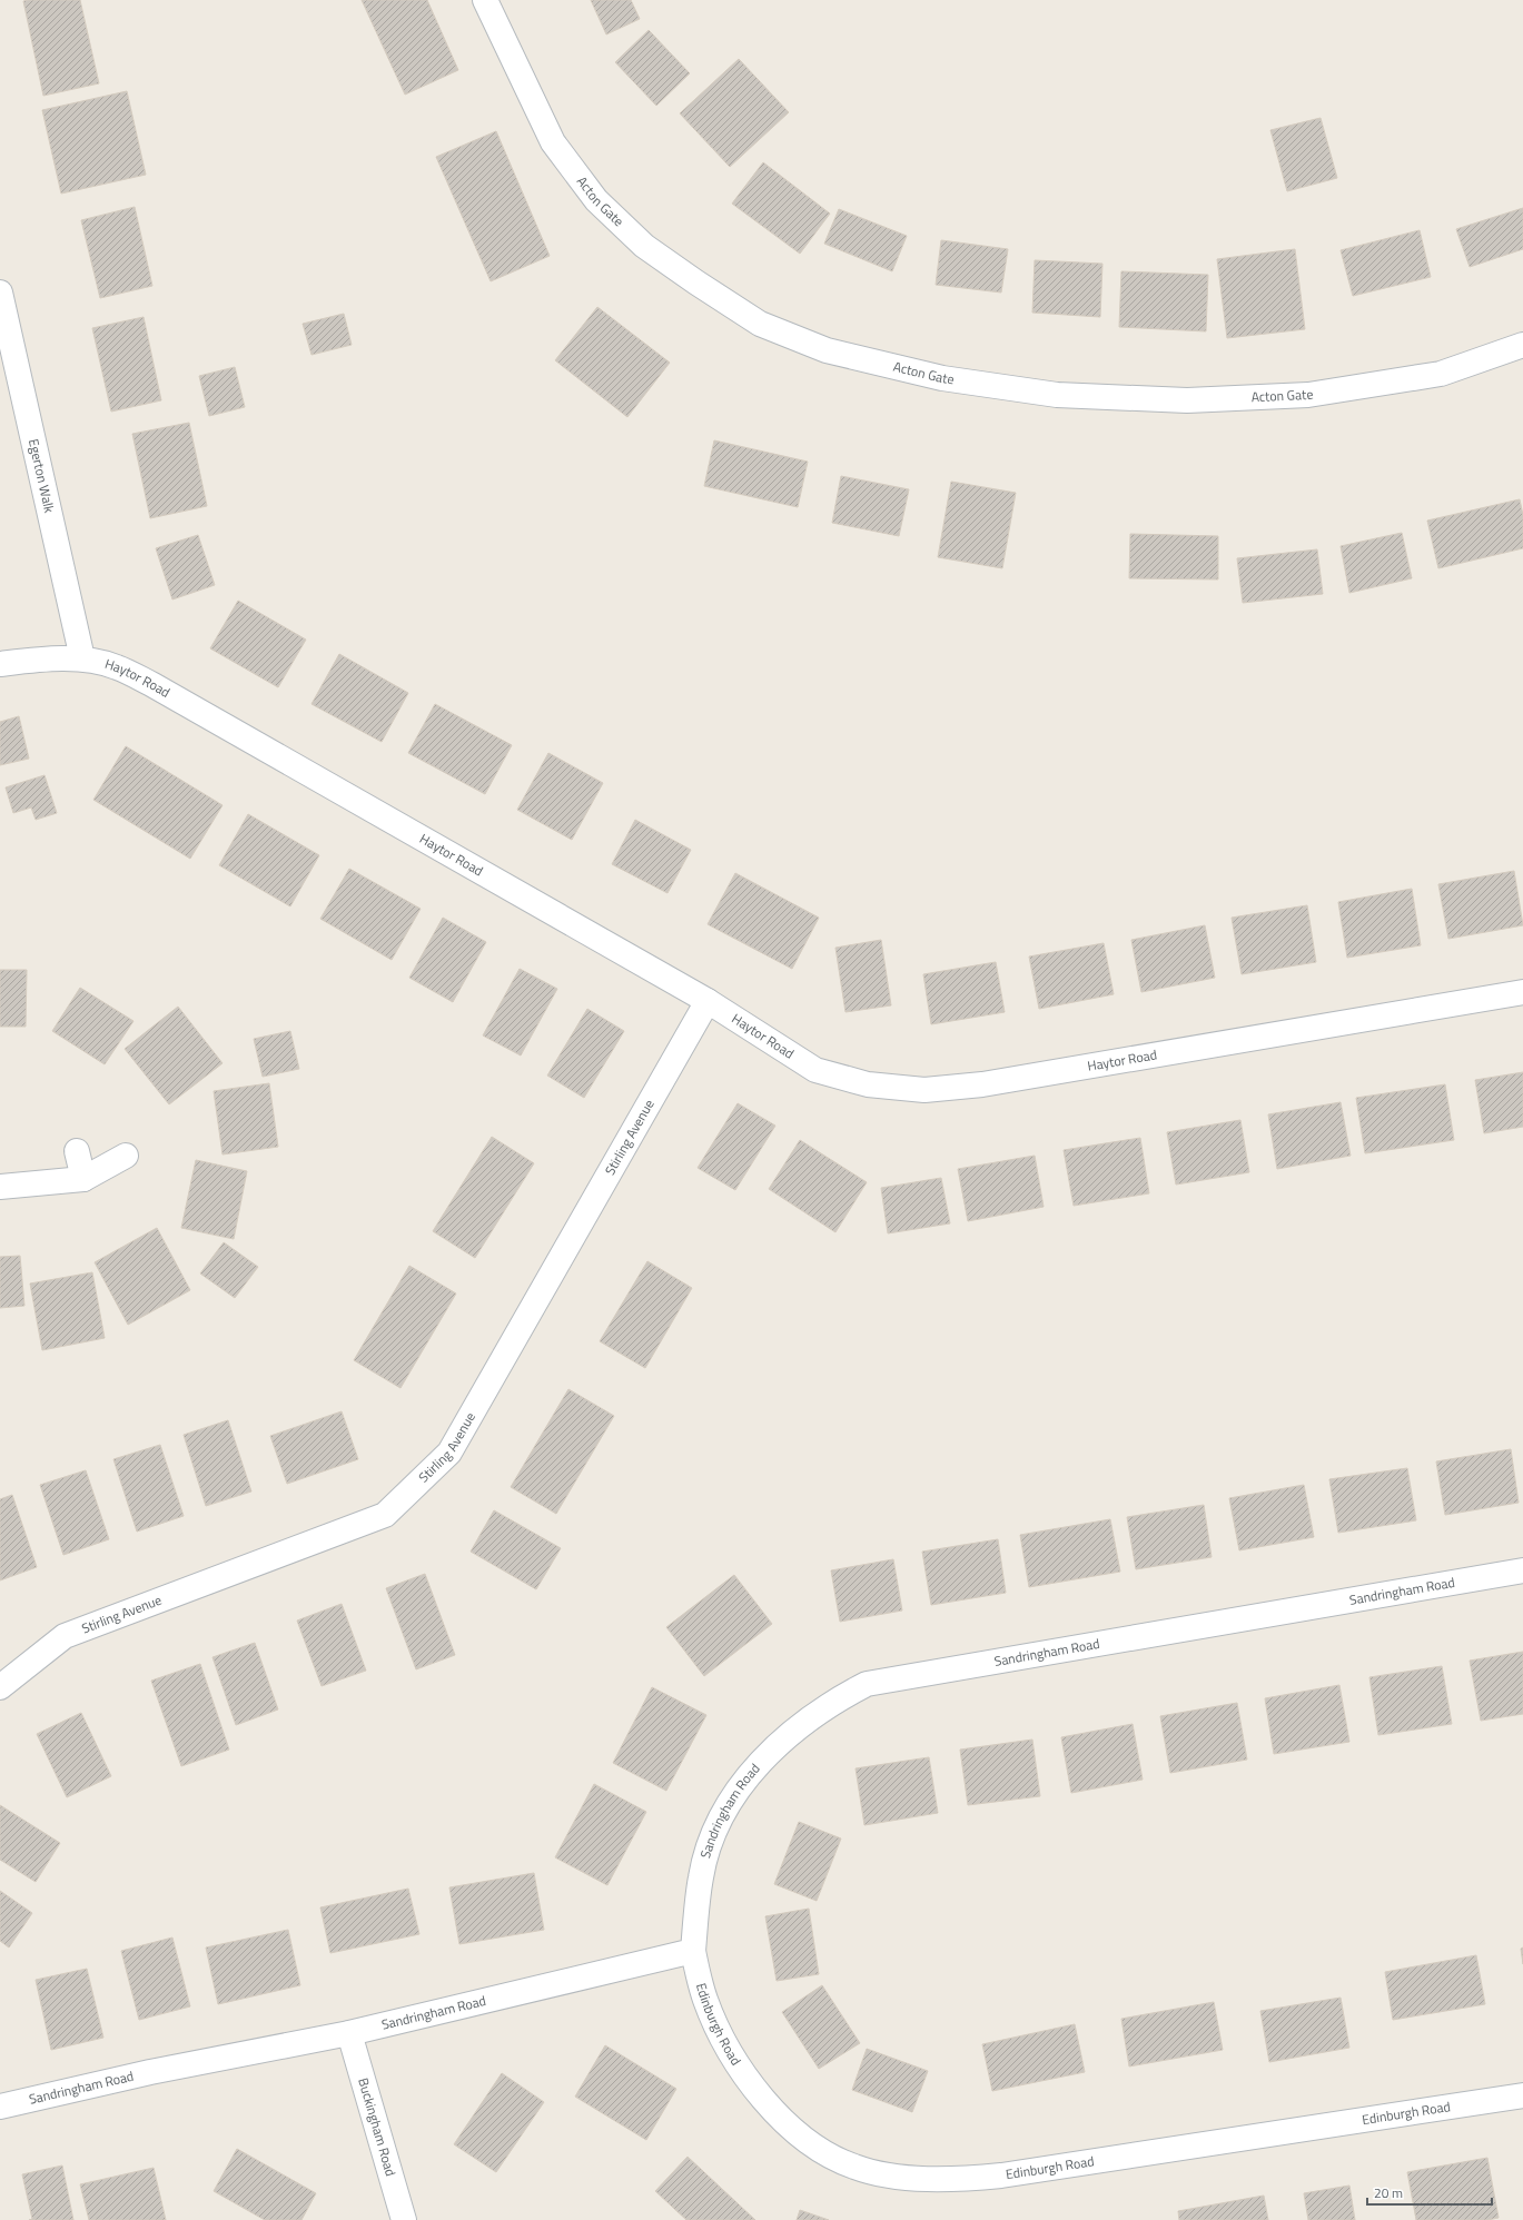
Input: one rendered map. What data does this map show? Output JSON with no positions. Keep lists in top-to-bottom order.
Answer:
{
  "streets": {
    "street": [
      "Acton Gate",
      "Egerton Walk",
      "Haytor Road",
      "Stirling Avenue",
      "Sandringham Road",
      "Edinburgh Road",
      "Buckingham Road"
    ]
  },
  "crossings": [
    ["Egerton Walk", "Haytor Road"],
    ["Haytor Road", "Stirling Avenue"],
    ["Sandringham Road", "Edinburgh Road"],
    ["Sandringham Road", "Buckingham Road"]
  ],
  "scale_bar": "20 m"
}
